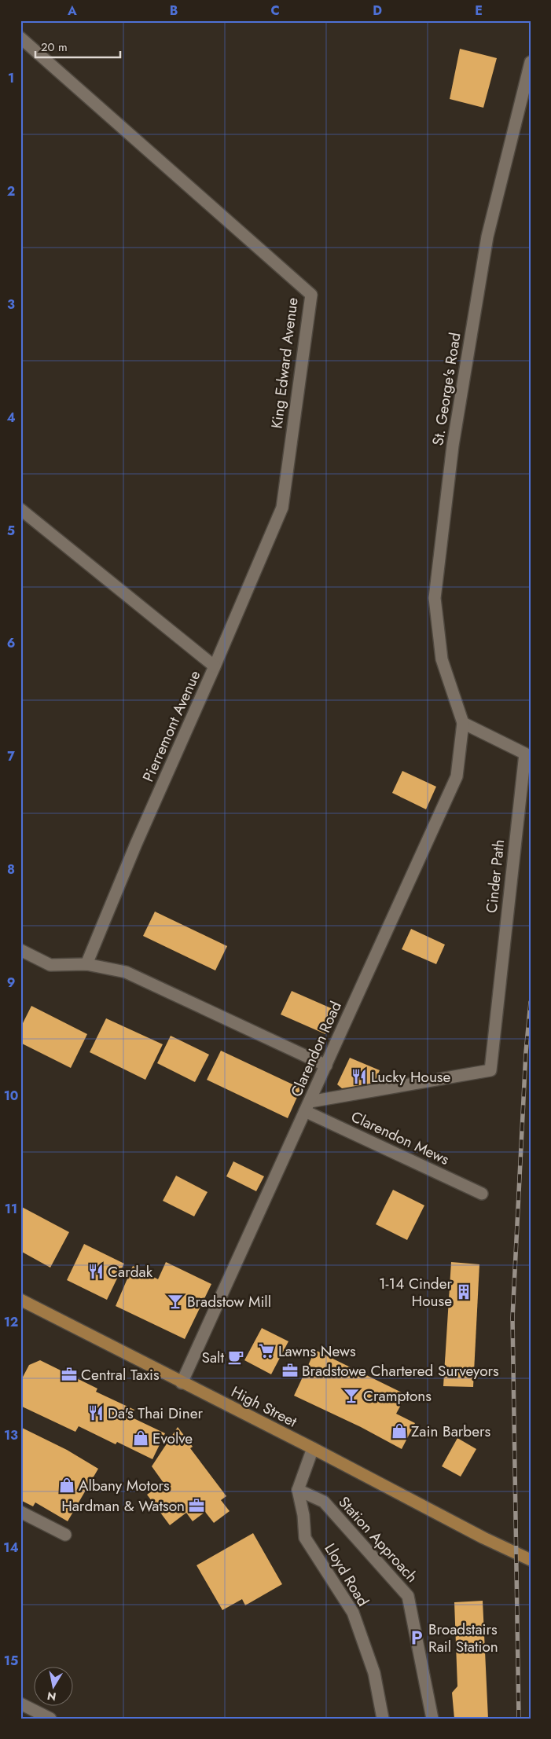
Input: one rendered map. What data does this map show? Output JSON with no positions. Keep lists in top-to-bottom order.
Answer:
{
  "streets": {
    "main road": ["High Street"],
    "street": [
      "King Edward Avenue",
      "St. George's Road",
      "Pierremont Avenue",
      "Cinder Path",
      "Clarendon Road",
      "Clarendon Mews",
      "Station Approach",
      "Lloyd Road"
    ]
  },
  "crossings": [
    ["King Edward Avenue", "Pierremont Avenue"],
    ["St. George's Road", "Cinder Path"],
    ["St. George's Road", "Clarendon Road"],
    ["Cinder Path", "Clarendon Road"],
    ["Cinder Path", "Clarendon Mews"],
    ["Clarendon Road", "Clarendon Mews"],
    ["Clarendon Road", "High Street"],
    ["Station Approach", "Lloyd Road"]
  ],
  "places": {
    "restaurant": ["Lucky House", "Cardak", "Da's Thai Diner"],
    "building": ["1-14 Cinder House"],
    "bar": ["Bradstow Mill", "Cramptons"],
    "supermarket": ["Lawns News"],
    "cafe": ["Salt"],
    "office": ["Bradstowe Chartered Surveyors", "Central Taxis", "Hardman & Watson"],
    "shop": ["Zain Barbers", "Evolve", "Albany Motors"],
    "parking": ["Broadstairs Rail Station"]
  },
  "scale_bar": "20 m",
  "north": "bottom",
  "grid": {
    "columns": [
      "A",
      "B",
      "C",
      "D",
      "E"
    ],
    "rows": [
      "1",
      "2",
      "3",
      "4",
      "5",
      "6",
      "7",
      "8",
      "9",
      "10",
      "11",
      "12",
      "13",
      "14",
      "15"
    ]
  }
}
